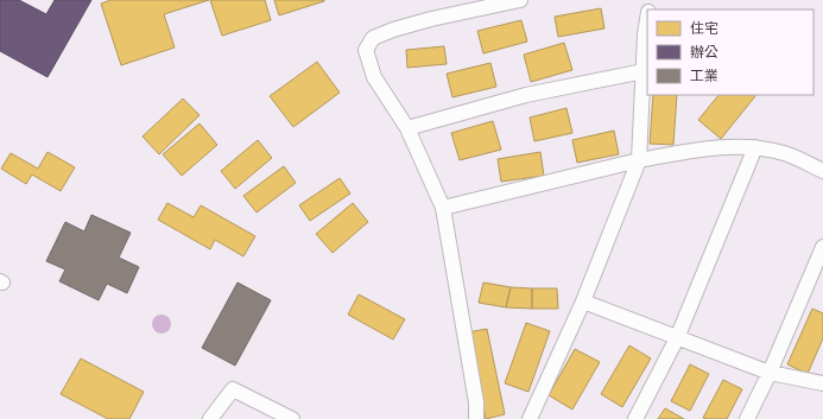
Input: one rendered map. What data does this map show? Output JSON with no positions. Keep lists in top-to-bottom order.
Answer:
{
  "legend": ["住宅", "辦公", "工業"]
}
